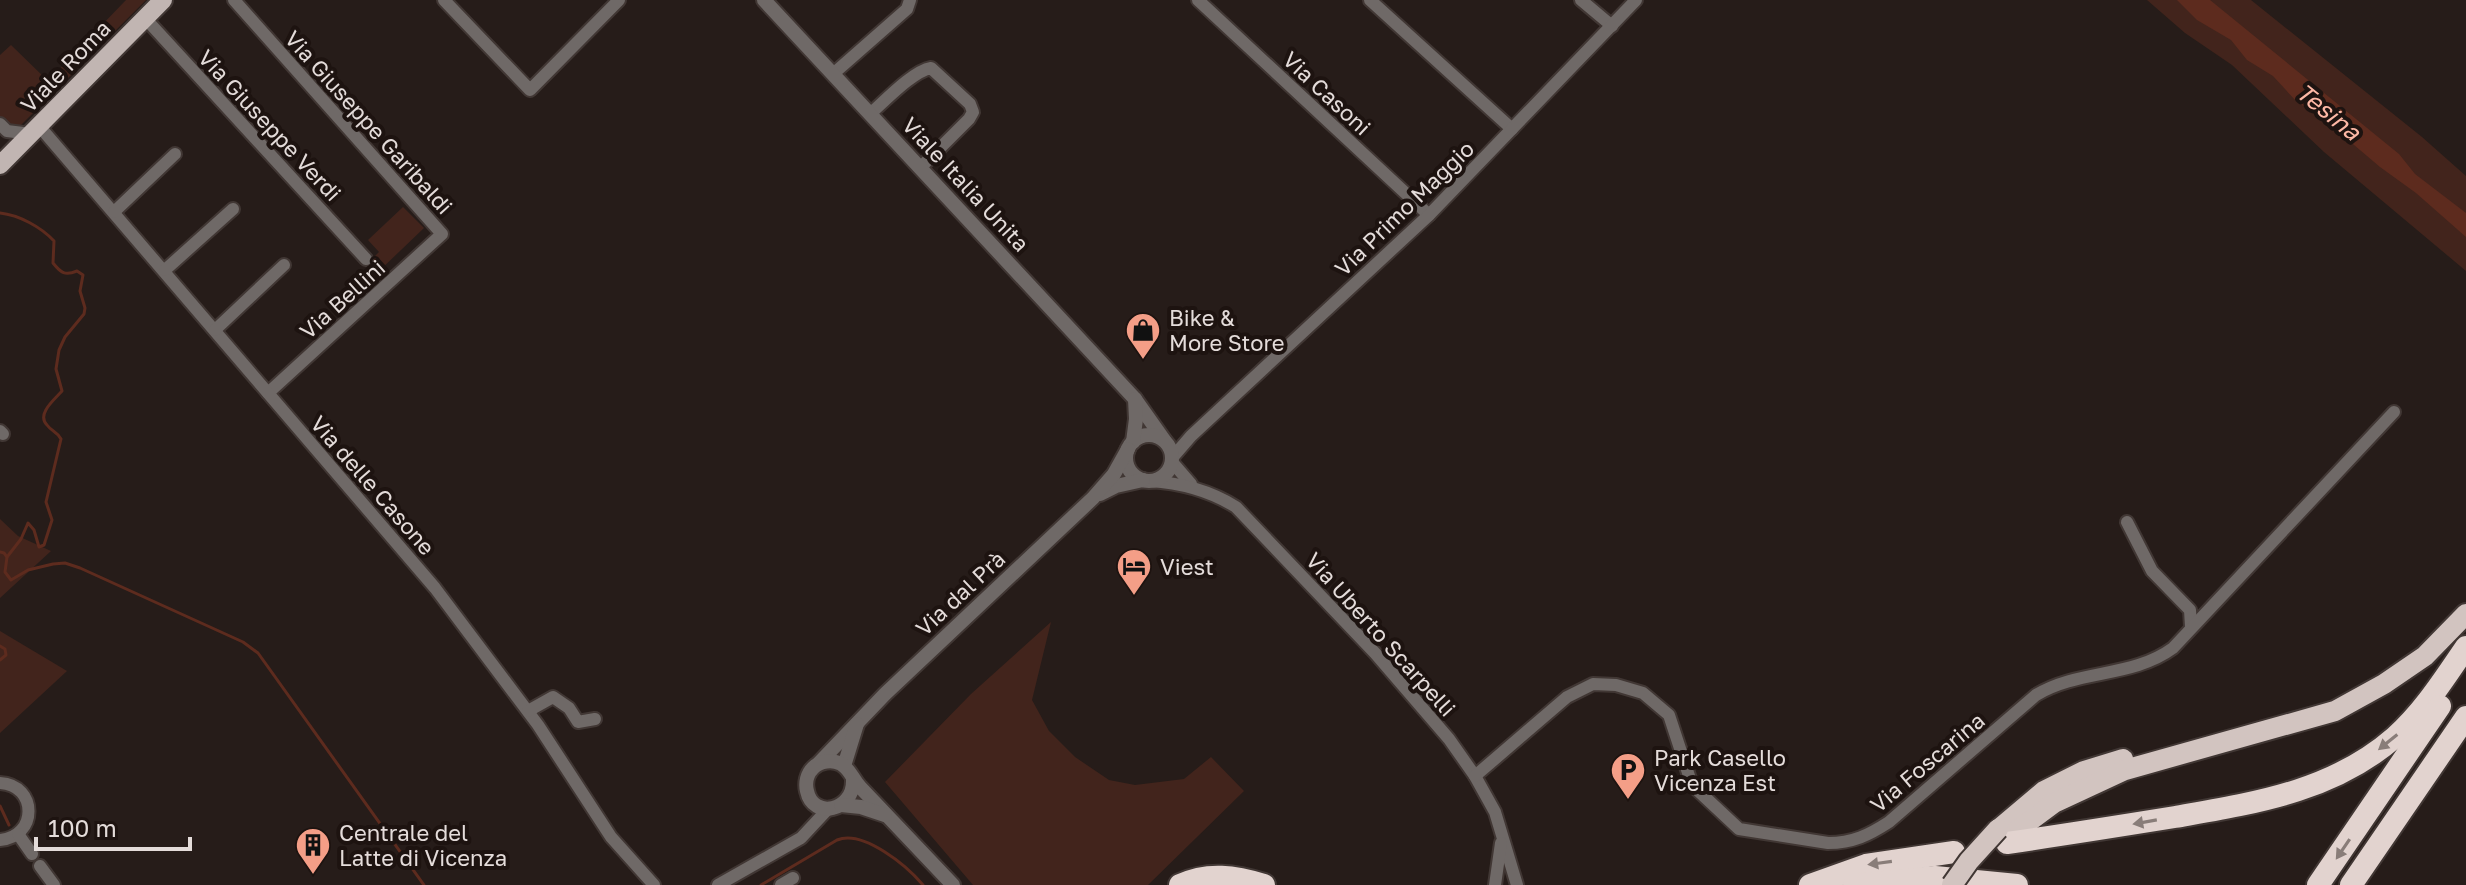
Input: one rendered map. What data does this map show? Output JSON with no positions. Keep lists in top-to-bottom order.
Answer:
{
  "streets": {
    "main road": ["Viale Roma"],
    "street": [
      "Via Casoni",
      "Via Giuseppe Garibaldi",
      "Via Giuseppe Verdi",
      "Viale Italia Unita",
      "Via Primo Maggio",
      "Via Bellini",
      "Via delle Casone",
      "Via dal Prà",
      "Via Uberto Scarpelli",
      "Via Foscarina"
    ]
  },
  "crossings": [
    ["Viale Roma", "Via Giuseppe Verdi"],
    ["Viale Roma", "Via delle Casone"],
    ["Via Casoni", "Via Primo Maggio"],
    ["Via Giuseppe Garibaldi", "Via Bellini"],
    ["Viale Italia Unita", "Via Primo Maggio"],
    ["Viale Italia Unita", "Via dal Prà"],
    ["Viale Italia Unita", "Via Uberto Scarpelli"],
    ["Via Primo Maggio", "Via dal Prà"],
    ["Via Primo Maggio", "Via Uberto Scarpelli"],
    ["Via Bellini", "Via delle Casone"],
    ["Via dal Prà", "Via Uberto Scarpelli"],
    ["Via Uberto Scarpelli", "Via Foscarina"]
  ],
  "water": ["Tesina"],
  "places": {
    "shop": ["Bike & More Store"],
    "hotel": ["Viest"],
    "parking": ["Park Casello Vicenza Est"],
    "building": ["Centrale del Latte di Vicenza"]
  },
  "scale_bar": "100 m"
}
